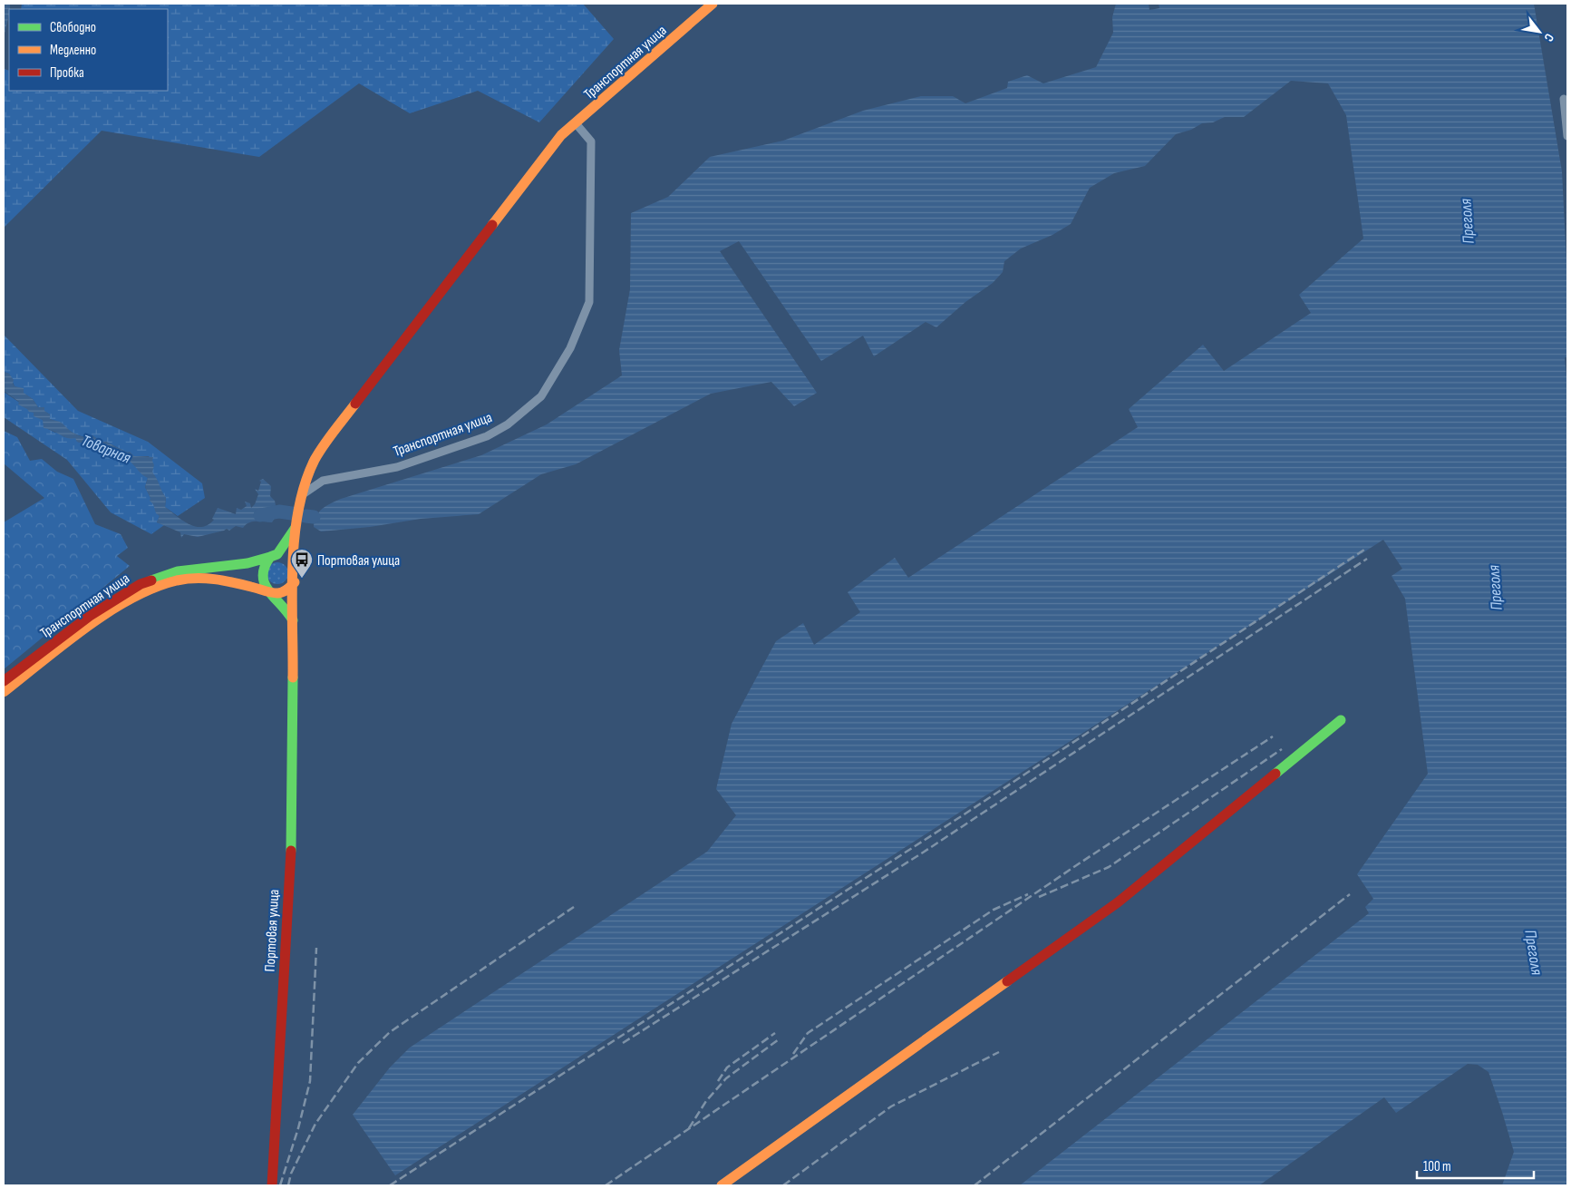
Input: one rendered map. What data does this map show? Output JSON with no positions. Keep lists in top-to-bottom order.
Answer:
{
  "streets": {
    "street": ["Транспортная улица", "Портовая улица"]
  },
  "crossings": [
    ["Транспортная улица", "Портовая улица"]
  ],
  "water": ["Преголя", "Товарная"],
  "places": {
    "bus stop": ["Портовая улица"]
  },
  "legend": ["Свободно", "Медленно", "Пробка"],
  "scale_bar": "100 m",
  "north": "bottom right"
}
